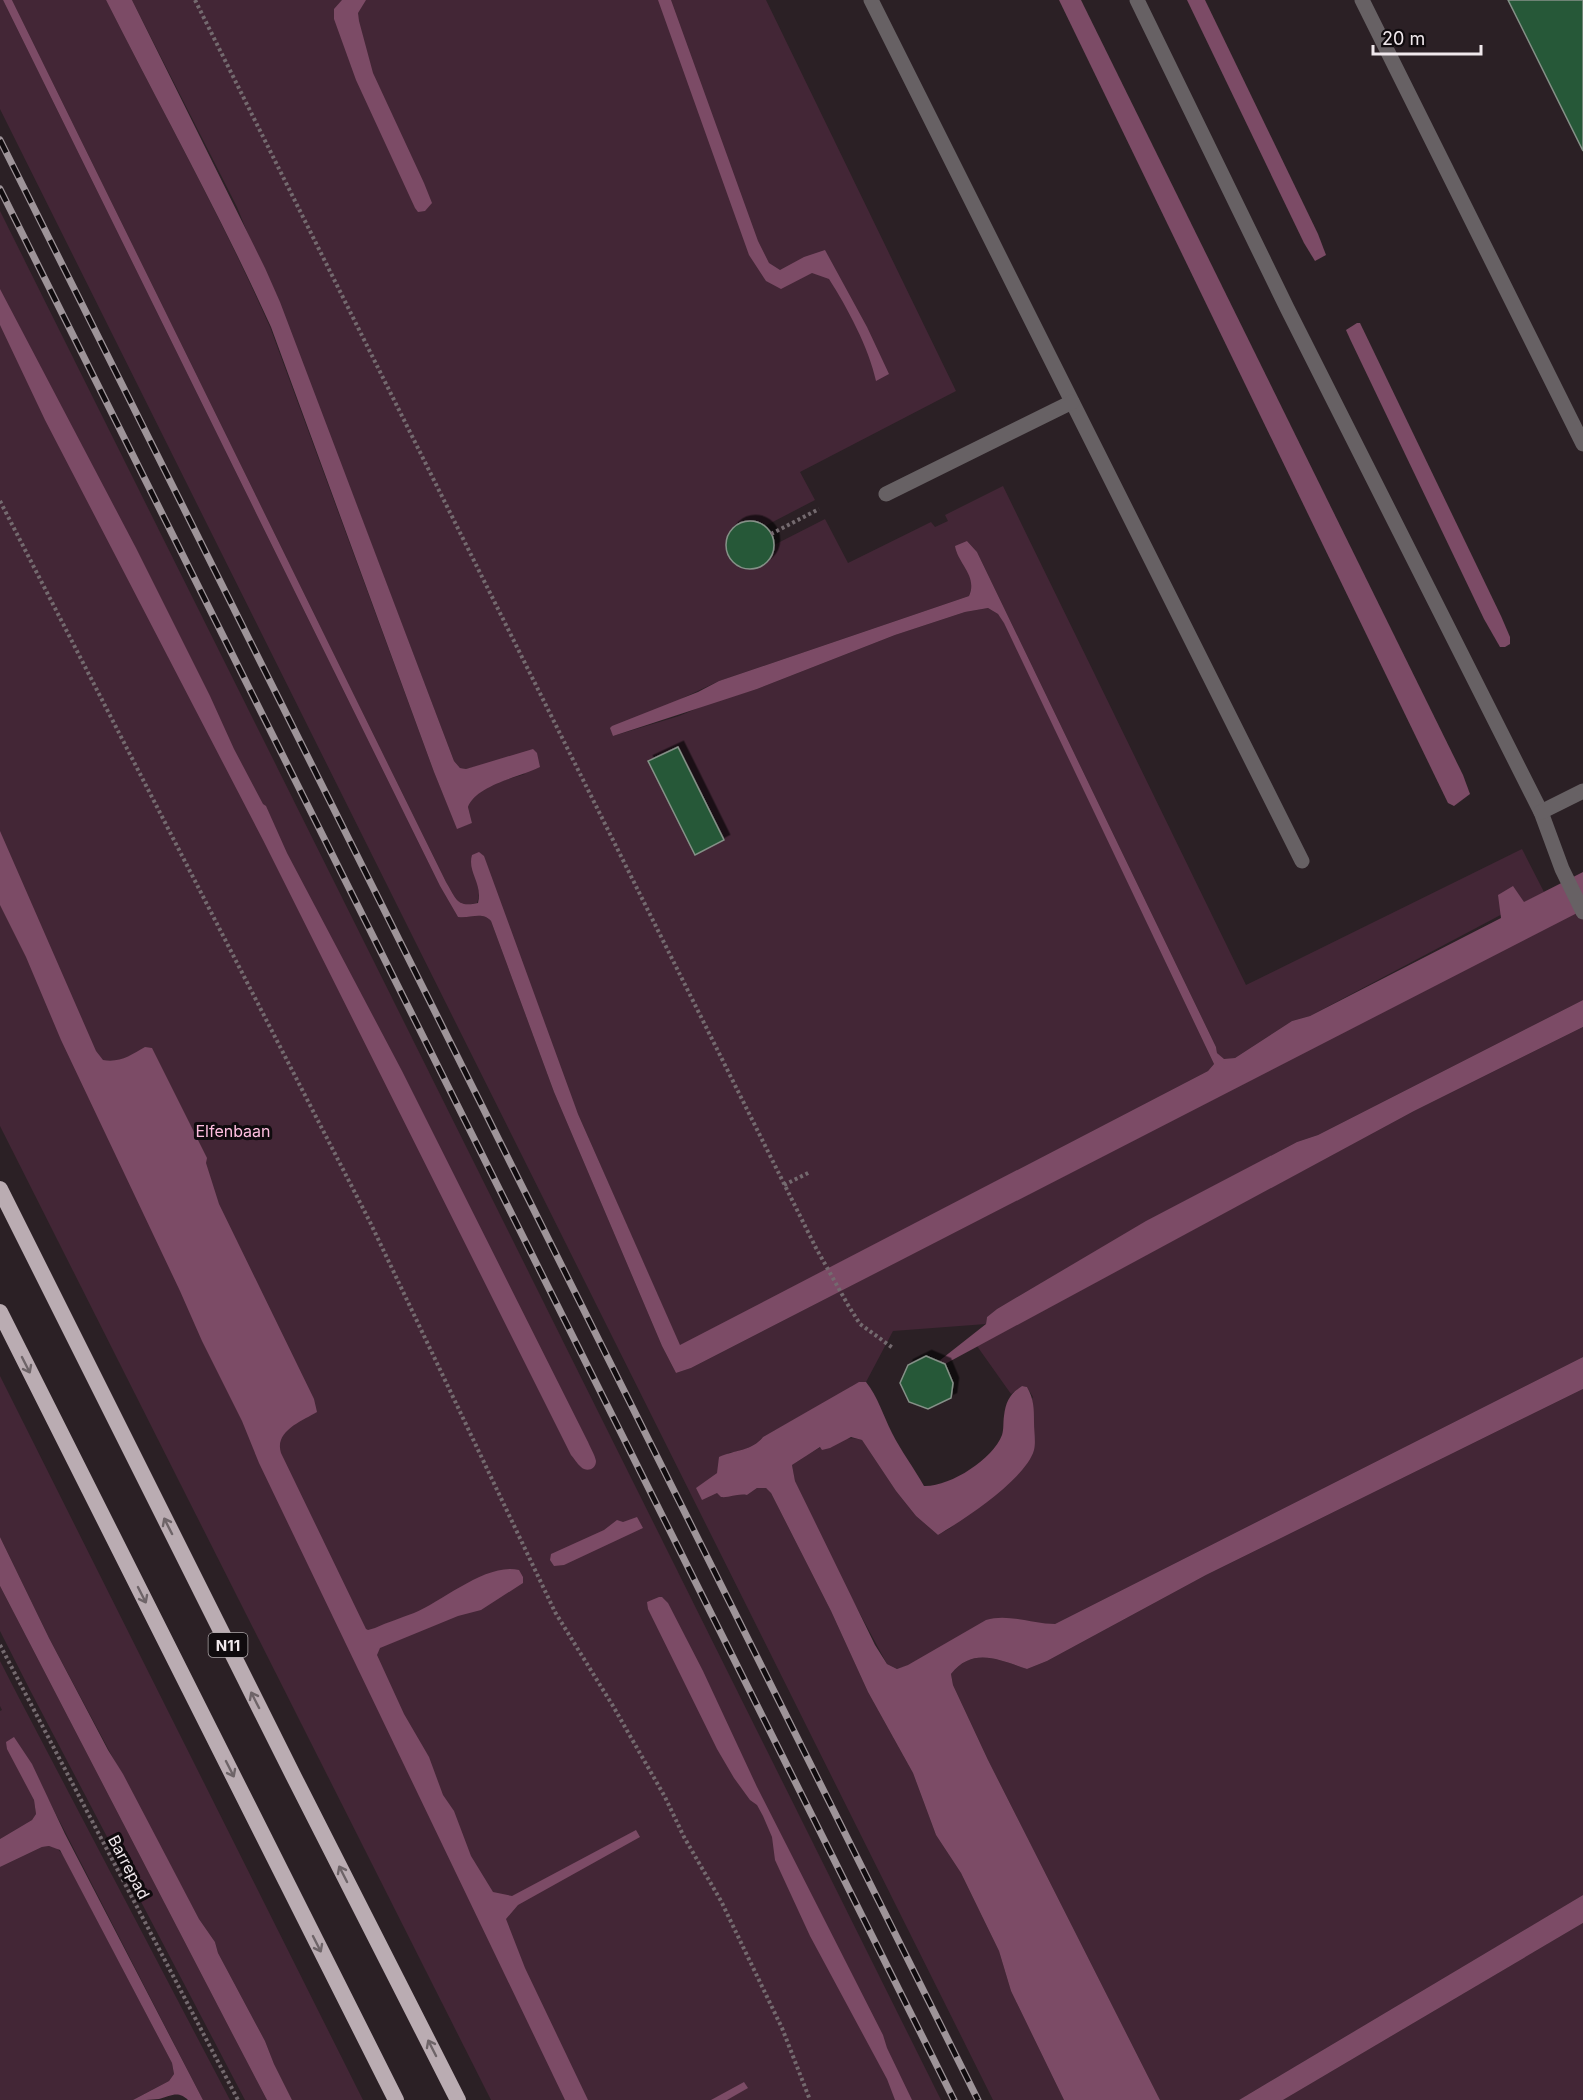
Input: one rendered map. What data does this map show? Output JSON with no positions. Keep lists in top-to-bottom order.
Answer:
{
  "streets": {
    "highway": ["N11"],
    "path": ["Barrepad"]
  },
  "parks": ["Elfenbaan"],
  "scale_bar": "20 m"
}
